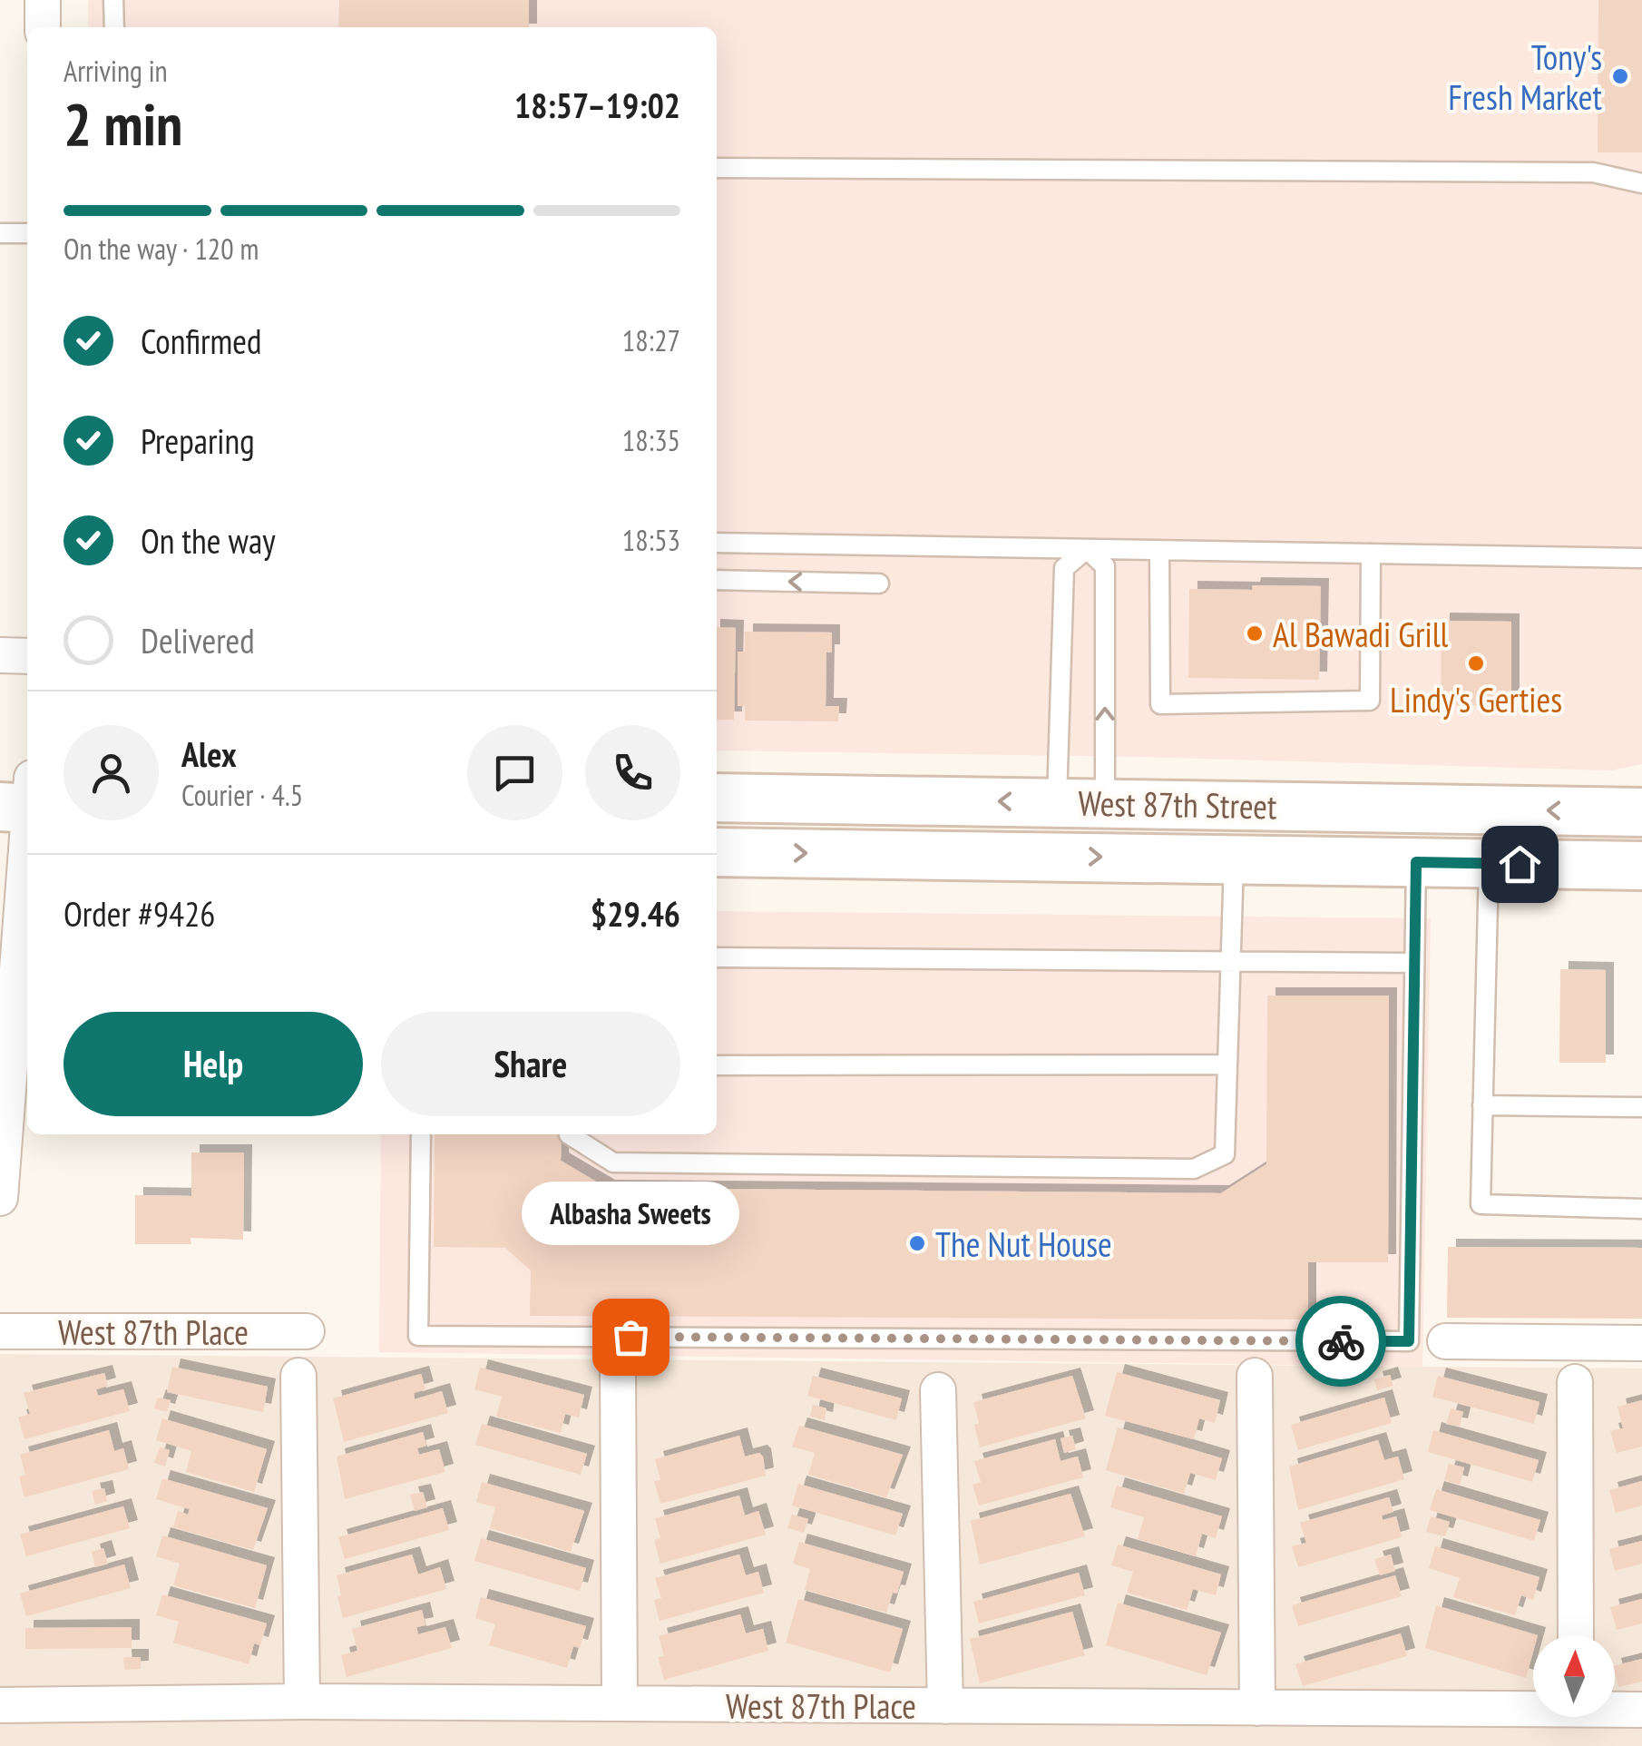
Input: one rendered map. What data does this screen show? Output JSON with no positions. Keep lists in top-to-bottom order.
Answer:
{
  "streets": {
    "main road": ["West 87th Street"],
    "street": ["West 87th Place"]
  },
  "places": [
    "Tony's Fresh Market",
    "Al Bawadi Grill",
    "Lindy's Gerties",
    "The Nut House",
    "Albasha Sweets"
  ],
  "north": "top",
  "page": {
    "heading": ["2 min", "Arriving in", "18:57–19:02"],
    "panel": [
      "Alex",
      "Courier · 4.5",
      "Order #9426",
      "$29.46"
    ],
    "bar": "On the way · 120 m",
    "list": [
      ["Confirmed", "18:27"],
      ["Preparing", "18:35"],
      ["On the way", "18:53"],
      "Delivered"
    ],
    "buttons": ["Help", "Share"],
    "bubble": "Albasha Sweets"
  }
}
